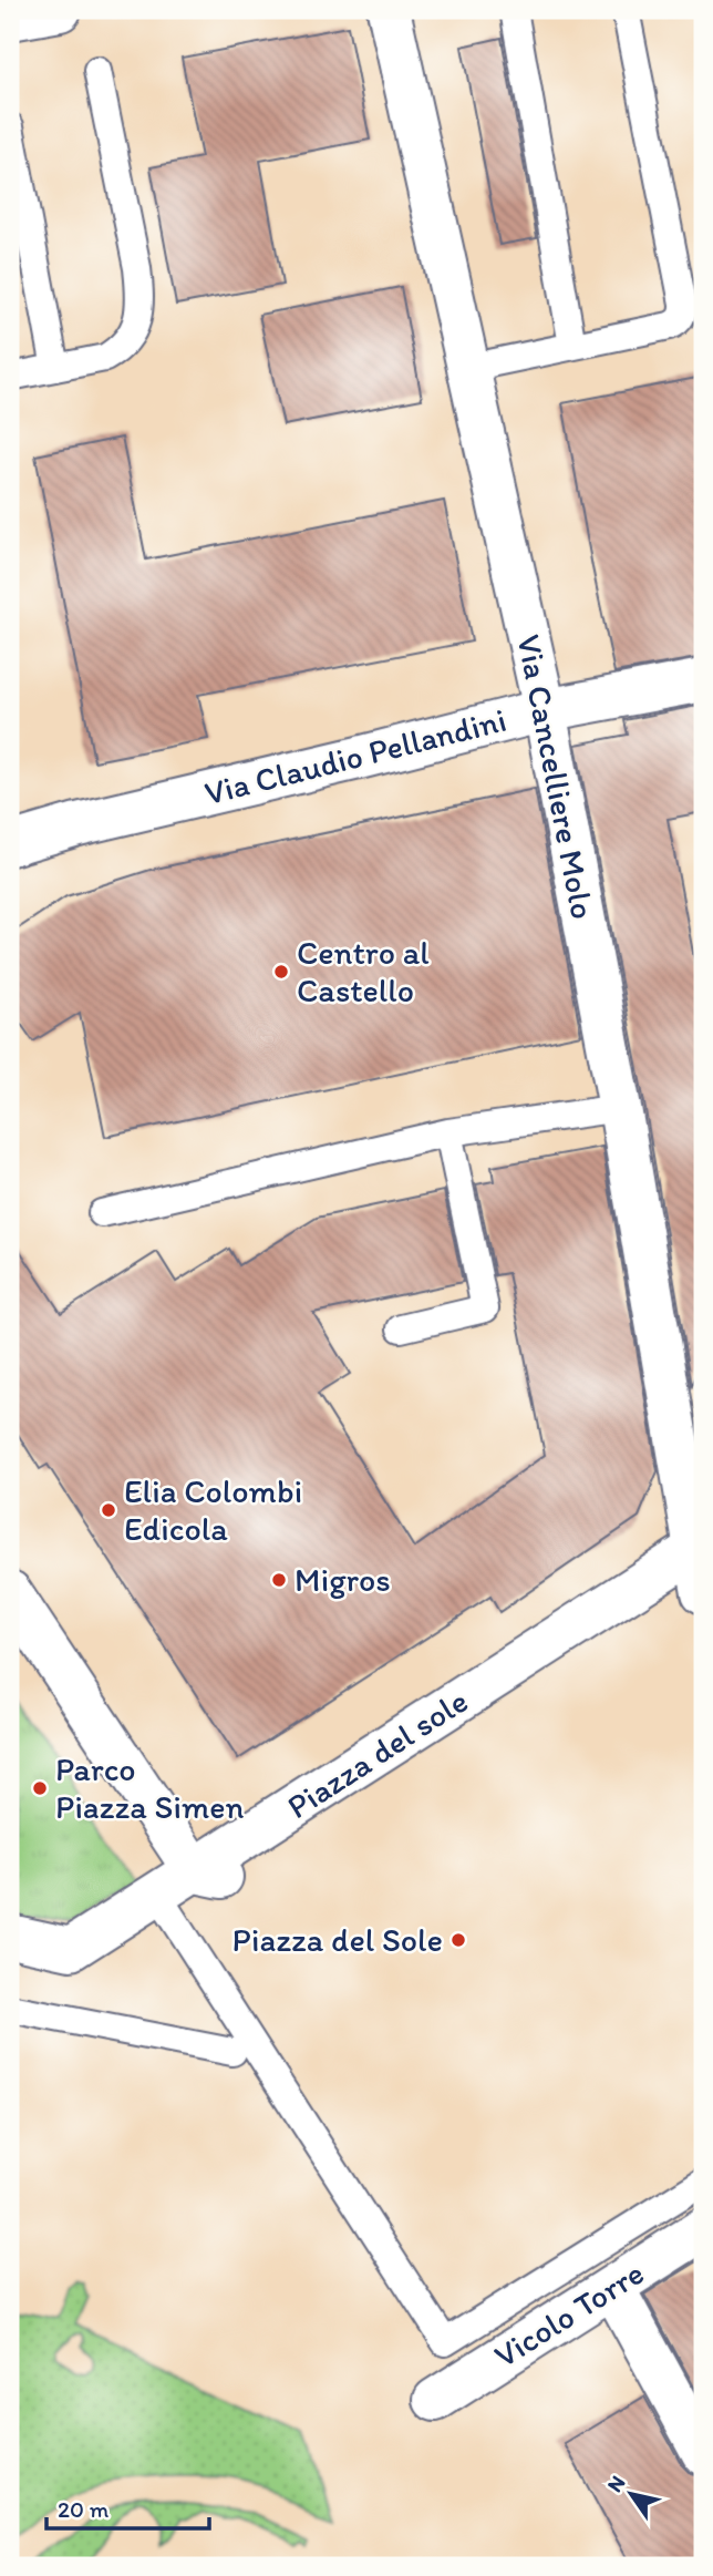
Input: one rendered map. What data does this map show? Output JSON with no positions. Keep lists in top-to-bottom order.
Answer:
{
  "streets": {
    "street": [
      "Via Claudio Pellandini",
      "Via Cancelliere Molo",
      "Piazza del sole",
      "Vicolo Torre"
    ]
  },
  "crossings": [
    ["Via Claudio Pellandini", "Via Cancelliere Molo"],
    ["Via Cancelliere Molo", "Piazza del sole"]
  ],
  "places": [
    "Centro al Castello",
    "Elia Colombi Edicola",
    "Migros",
    "Parco Piazza Simen",
    "Piazza del Sole"
  ],
  "scale_bar": "20 m",
  "north": "top left"
}
